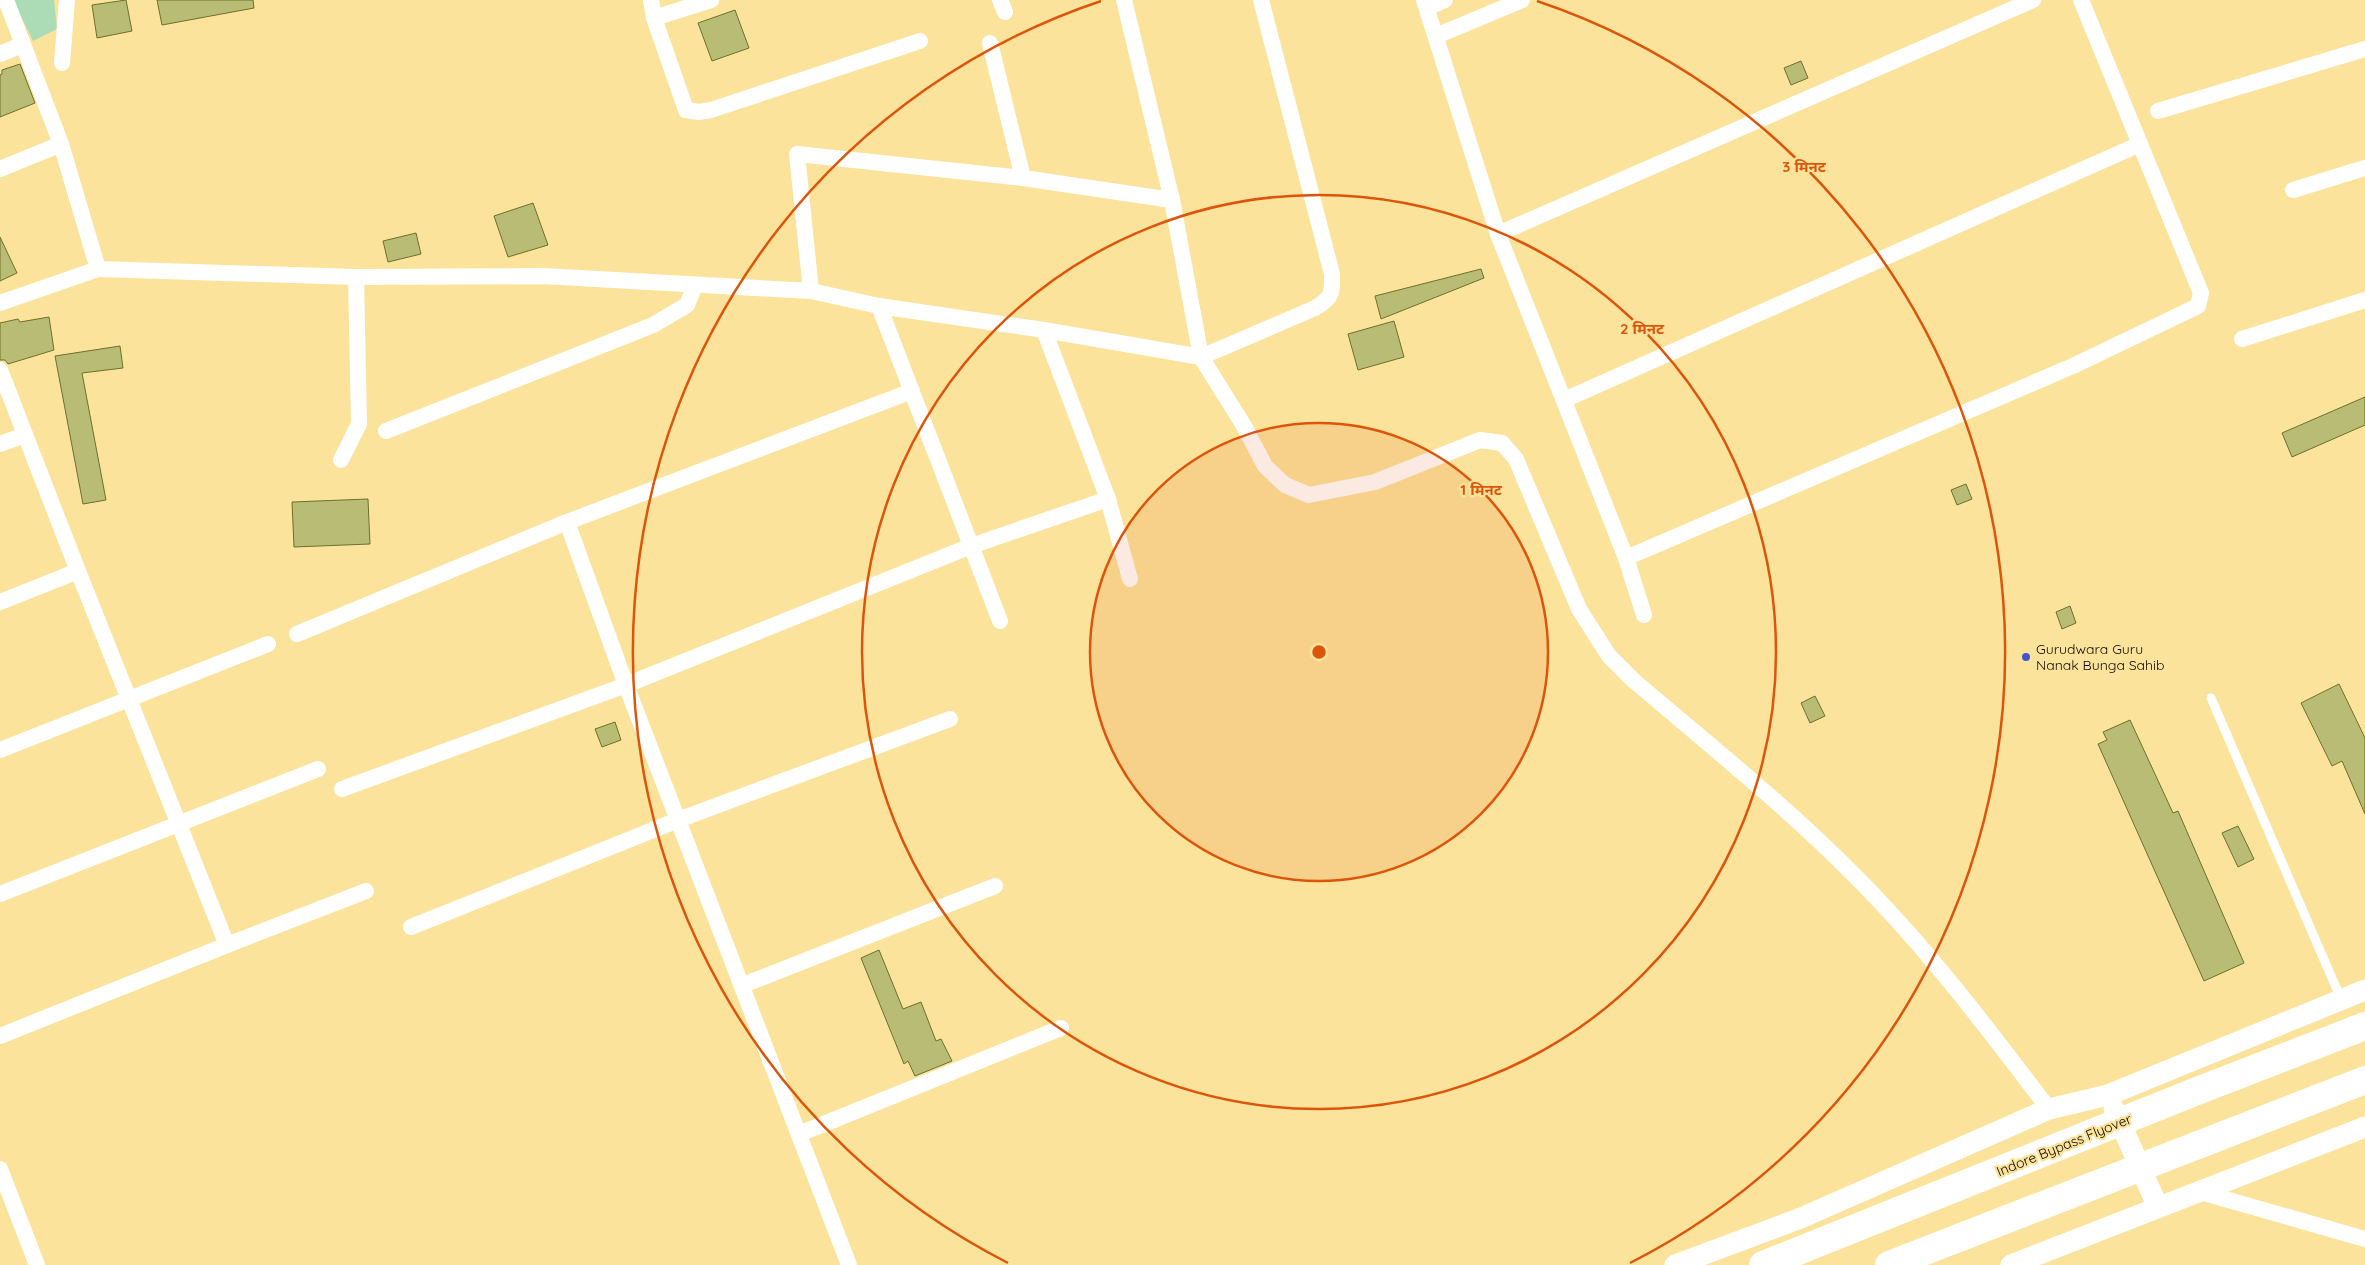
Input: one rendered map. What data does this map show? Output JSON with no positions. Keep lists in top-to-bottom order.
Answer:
{
  "streets": {
    "highway": ["Indore Bypass Flyover"]
  },
  "places": ["Gurudwara Guru Nanak Bunga Sahib"],
  "rings": ["3 मिनट", "2 मिनट", "1 मिनट"]
}
